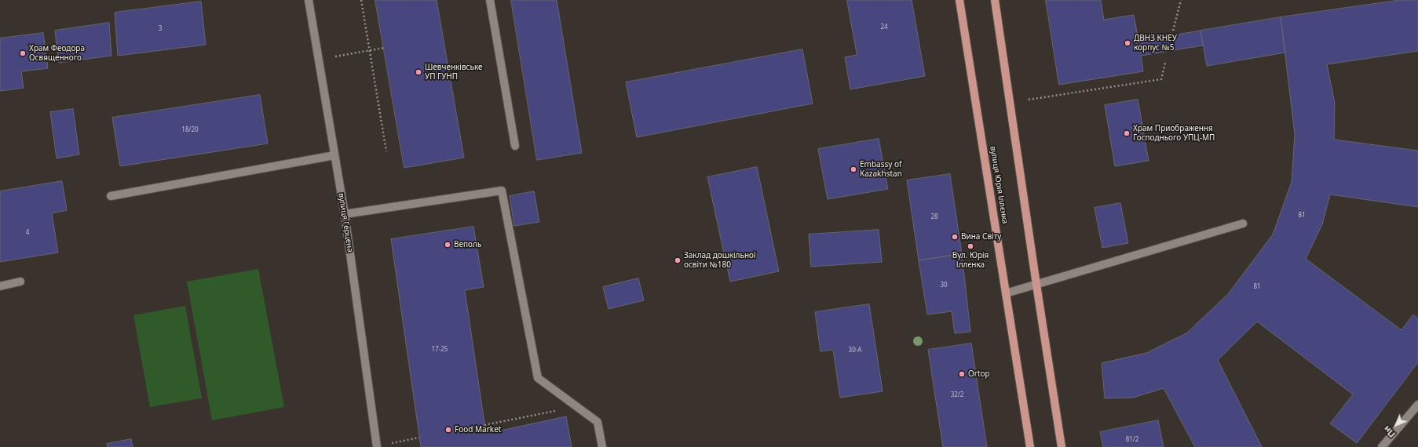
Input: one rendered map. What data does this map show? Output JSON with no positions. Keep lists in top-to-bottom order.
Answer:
{
  "streets": {
    "main road": ["вулиця Юрія Іллєнка"],
    "street": ["вулиця Герцена"]
  },
  "places": [
    "ДВНЗ КНЕУ корпус №5",
    "Храм Феодора Освященного",
    "Шевченківське УП ГУНП",
    "Храм Приображення Господнього УПЦ-МП",
    "Embassy of Kazakhstan",
    "Вина Світу",
    "Веполь",
    "Вул. Юрія Іллєнка",
    "Заклад дошкільної освіти №180",
    "Ortop",
    "Food Market"
  ],
  "house_numbers": [
    "24",
    "3",
    "18/20",
    "81",
    "28",
    "4",
    "30",
    "81",
    "17-25",
    "30-А",
    "32/2",
    "81/2"
  ],
  "north": "bottom left"
}
